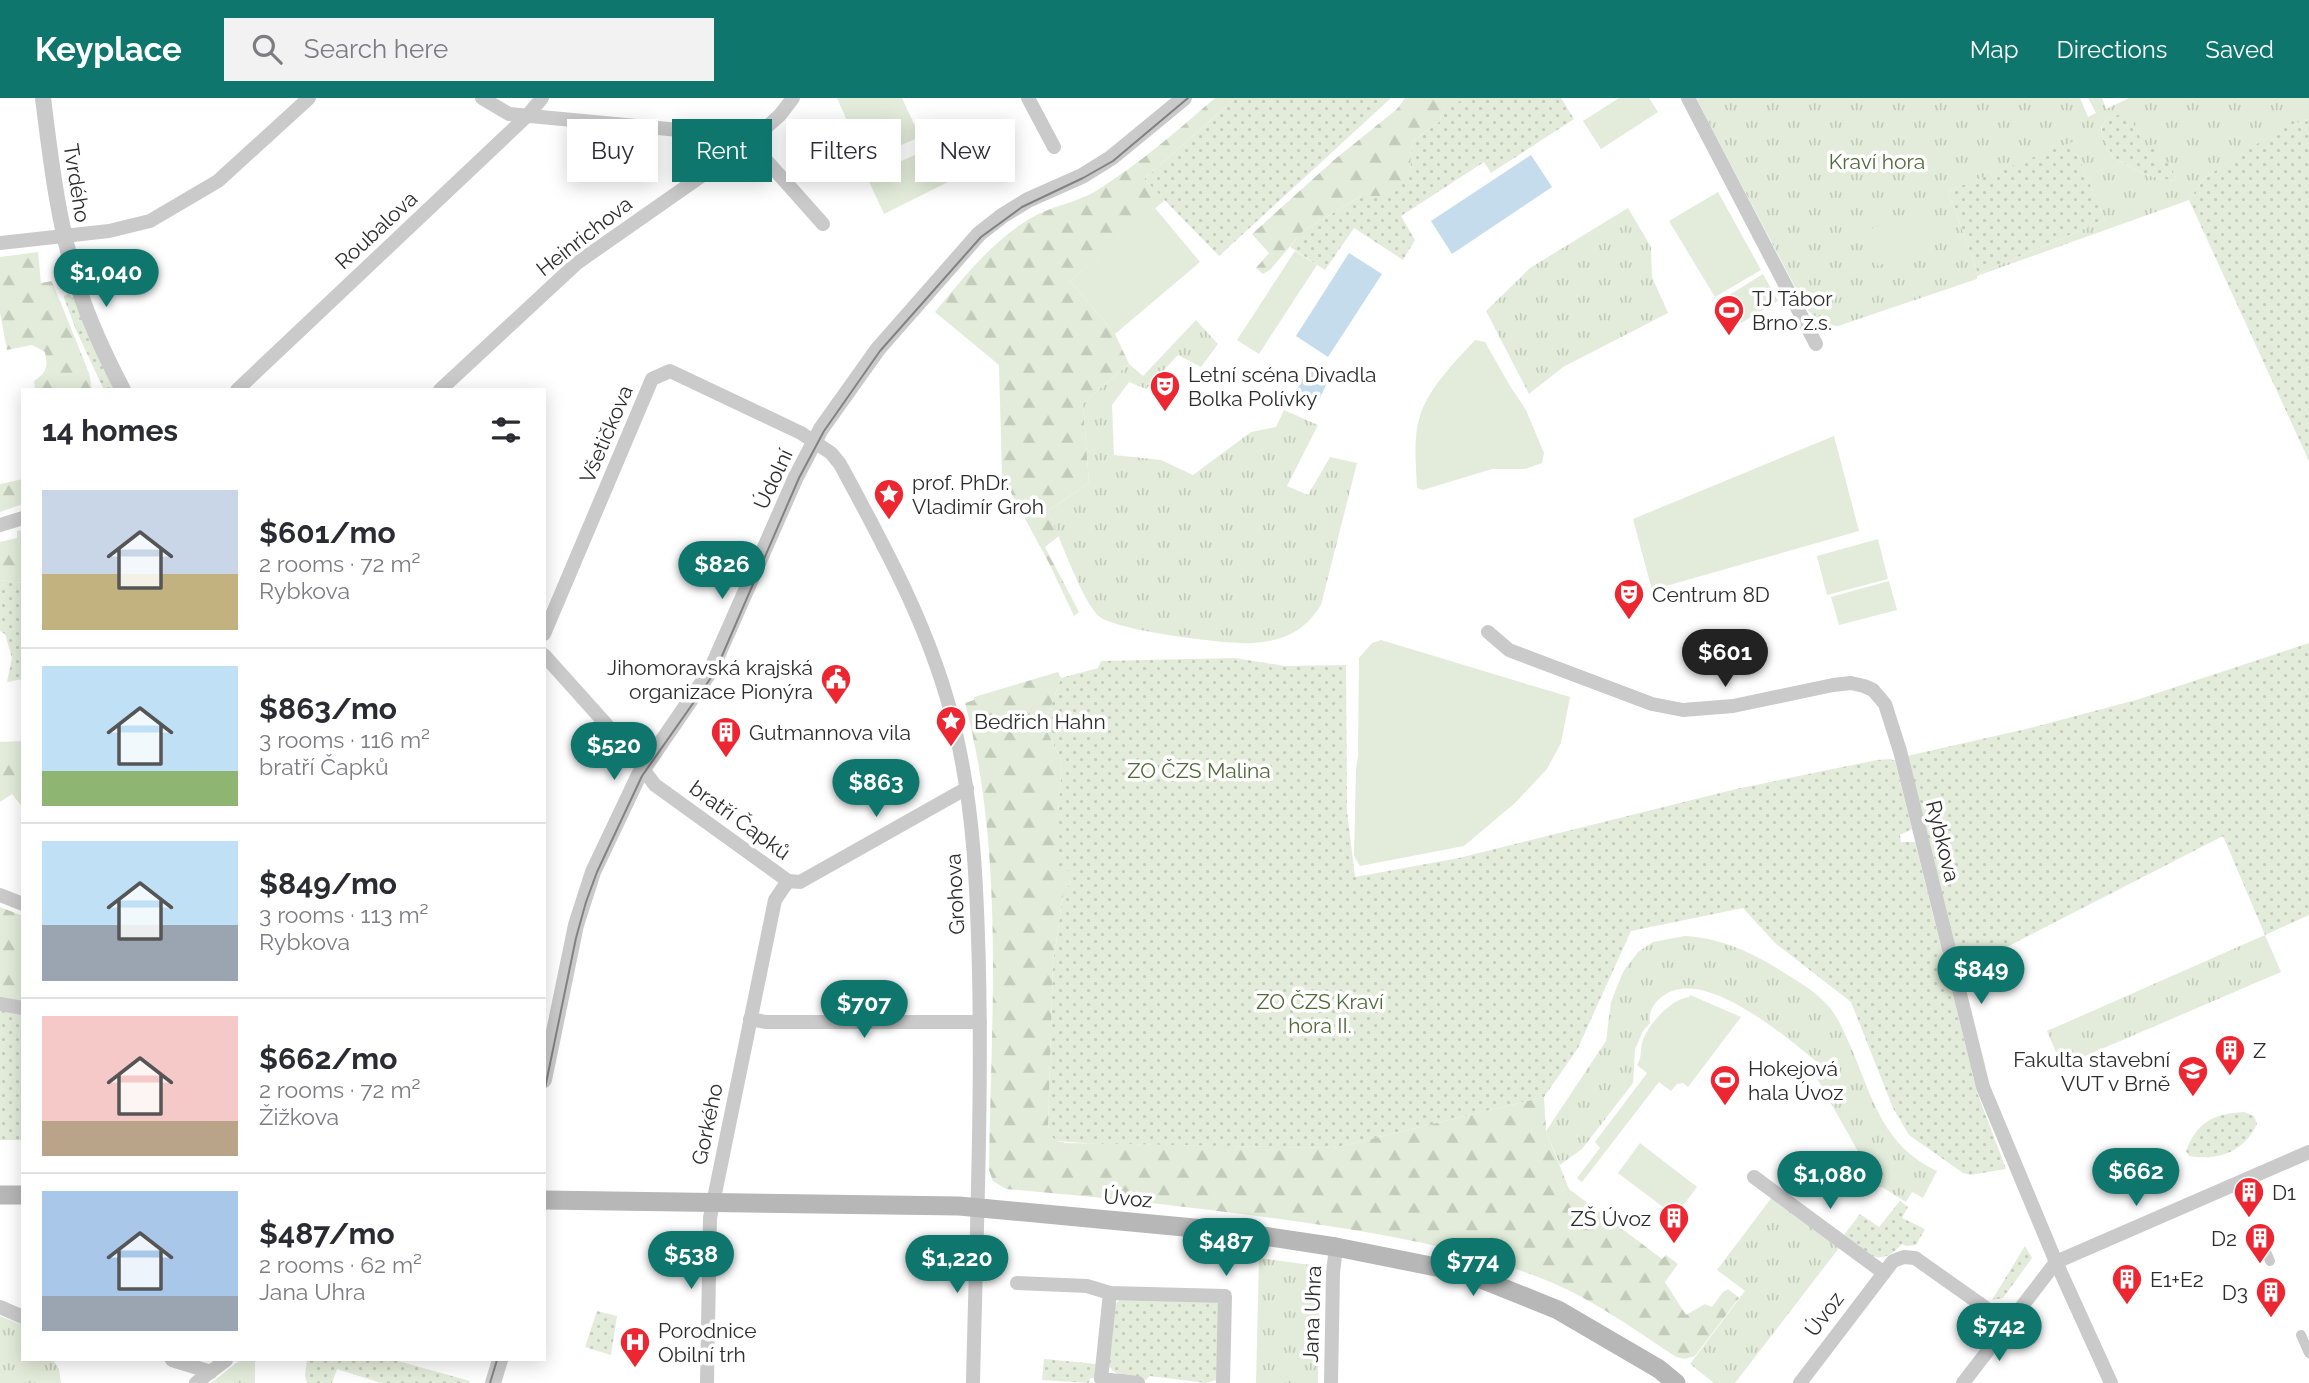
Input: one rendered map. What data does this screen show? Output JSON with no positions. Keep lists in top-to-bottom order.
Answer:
{
  "streets": {
    "main road": ["Úvoz"],
    "street": [
      "Tvrdého",
      "Roubalova",
      "Heinrichova",
      "Všetičkova",
      "Údolní",
      "bratří Čapků",
      "Rybkova",
      "Grohova",
      "Gorkého",
      "Jana Uhra"
    ]
  },
  "crossings": [
    ["Všetičkova", "Údolní"],
    ["Všetičkova", "Grohova"],
    ["Údolní", "bratří Čapků"],
    ["Údolní", "Grohova"],
    ["bratří Čapků", "Grohova"],
    ["bratří Čapků", "Gorkého"],
    ["Grohova", "Úvoz"],
    ["Gorkého", "Úvoz"],
    ["Úvoz", "Jana Uhra"]
  ],
  "parks": ["Kraví hora", "ZO ČZS Malina", "ZO ČZS Kraví hora II."],
  "places": {
    "sports": ["TJ Tábor Brno z.s.", "Hokejová hala Úvoz"],
    "theatre": ["Letní scéna Divadla Bolka Polívky", "Centrum 8D"],
    "place": ["prof. PhDr. Vladimír Groh", "Bedřich Hahn"],
    "public building": ["Jihomoravská krajská organizace Pionýra"],
    "building": [
      "Gutmannova vila",
      "Z",
      "D1",
      "ZŠ Úvoz",
      "D2",
      "E1+E2",
      "D3"
    ],
    "school or university": ["Fakulta stavební VUT v Brně"],
    "hospital": ["Porodnice Obilní trh"]
  },
  "page": {
    "header": "Keyplace",
    "search": "Search here",
    "nav": ["Map", "Directions", "Saved"],
    "chip": [
      "Buy",
      "Rent",
      "Filters",
      "New"
    ],
    "price": [
      "$1,040",
      "$826",
      "$601",
      "$520",
      "$863",
      "$849",
      "$707",
      "$662",
      "$1,080",
      "$487",
      "$538",
      "$1,220",
      "$774",
      "$742"
    ],
    "heading": "14 homes",
    "list": [
      {
        "name": "$601/mo",
        "note": "2 rooms · 72 m² · Rybkova"
      },
      {
        "name": "$863/mo",
        "note": "3 rooms · 116 m² · bratří Čapků"
      },
      {
        "name": "$849/mo",
        "note": "3 rooms · 113 m² · Rybkova"
      },
      {
        "name": "$662/mo",
        "note": "2 rooms · 72 m² · Žižkova"
      },
      {
        "name": "$487/mo",
        "note": "2 rooms · 62 m² · Jana Uhra"
      }
    ]
  }
}
